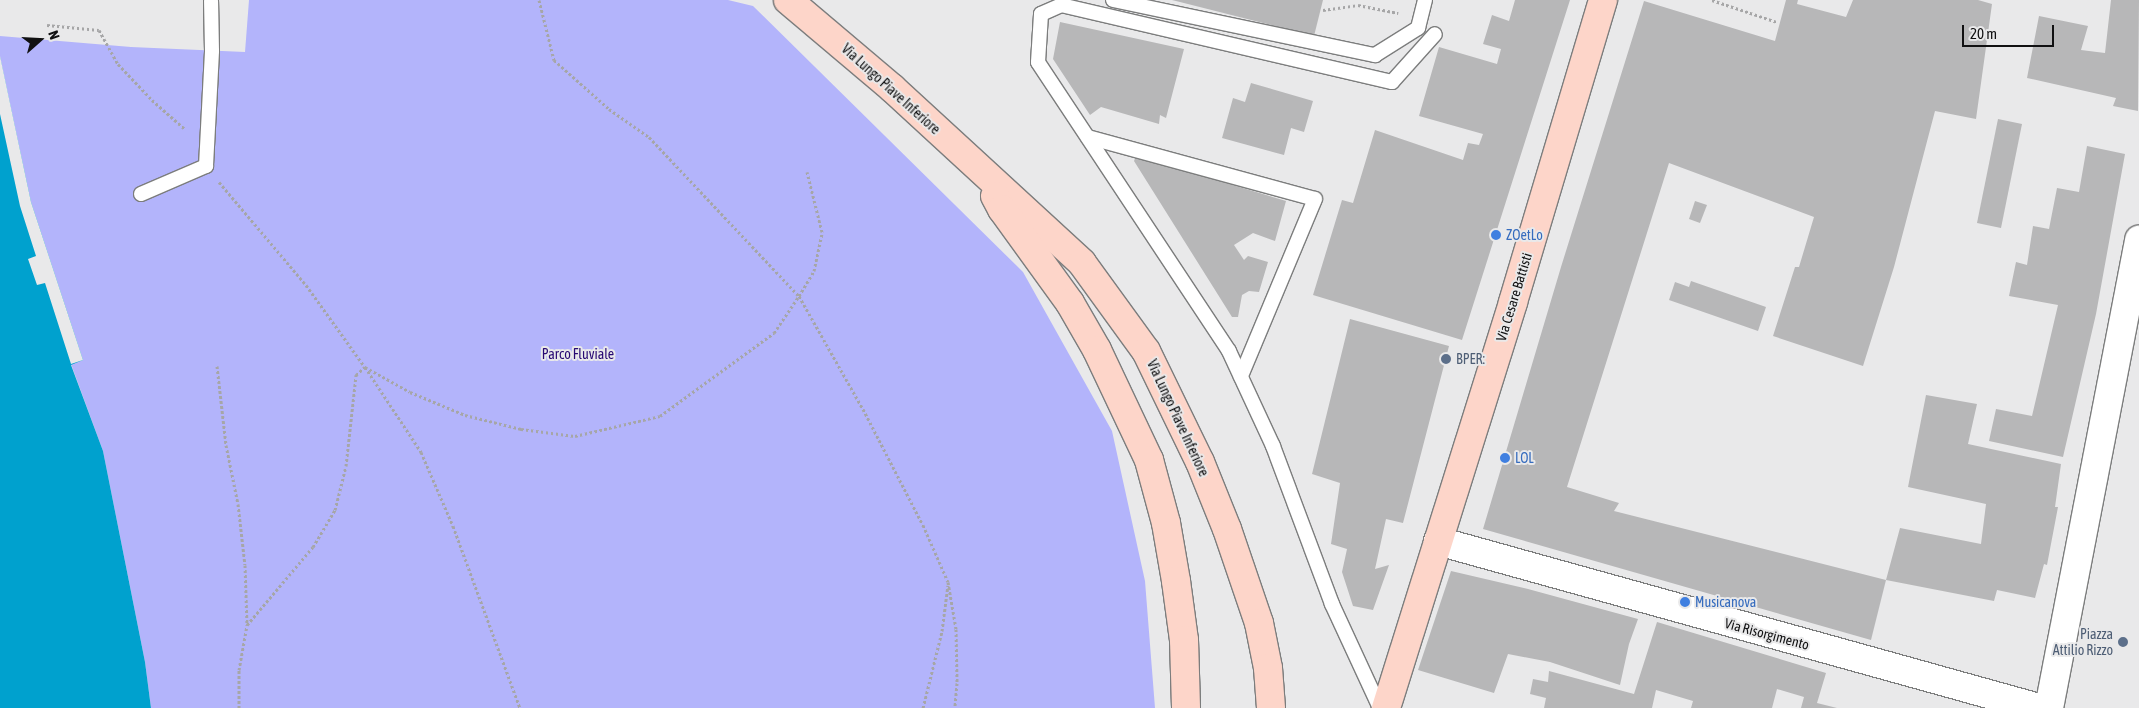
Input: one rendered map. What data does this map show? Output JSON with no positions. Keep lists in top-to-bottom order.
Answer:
{
  "streets": {
    "main road": ["Via Lungo Piave Inferiore", "Via Cesare Battisti"],
    "street": ["Via Risorgimento"]
  },
  "crossings": [
    ["Via Cesare Battisti", "Via Risorgimento"]
  ],
  "parks": ["Parco Fluviale"],
  "places": [
    "ZOetLo",
    "BPER:",
    "LOL",
    "Musicanova",
    "Piazza Attilio Rizzo"
  ],
  "scale_bar": "20 m",
  "north": "right"
}
